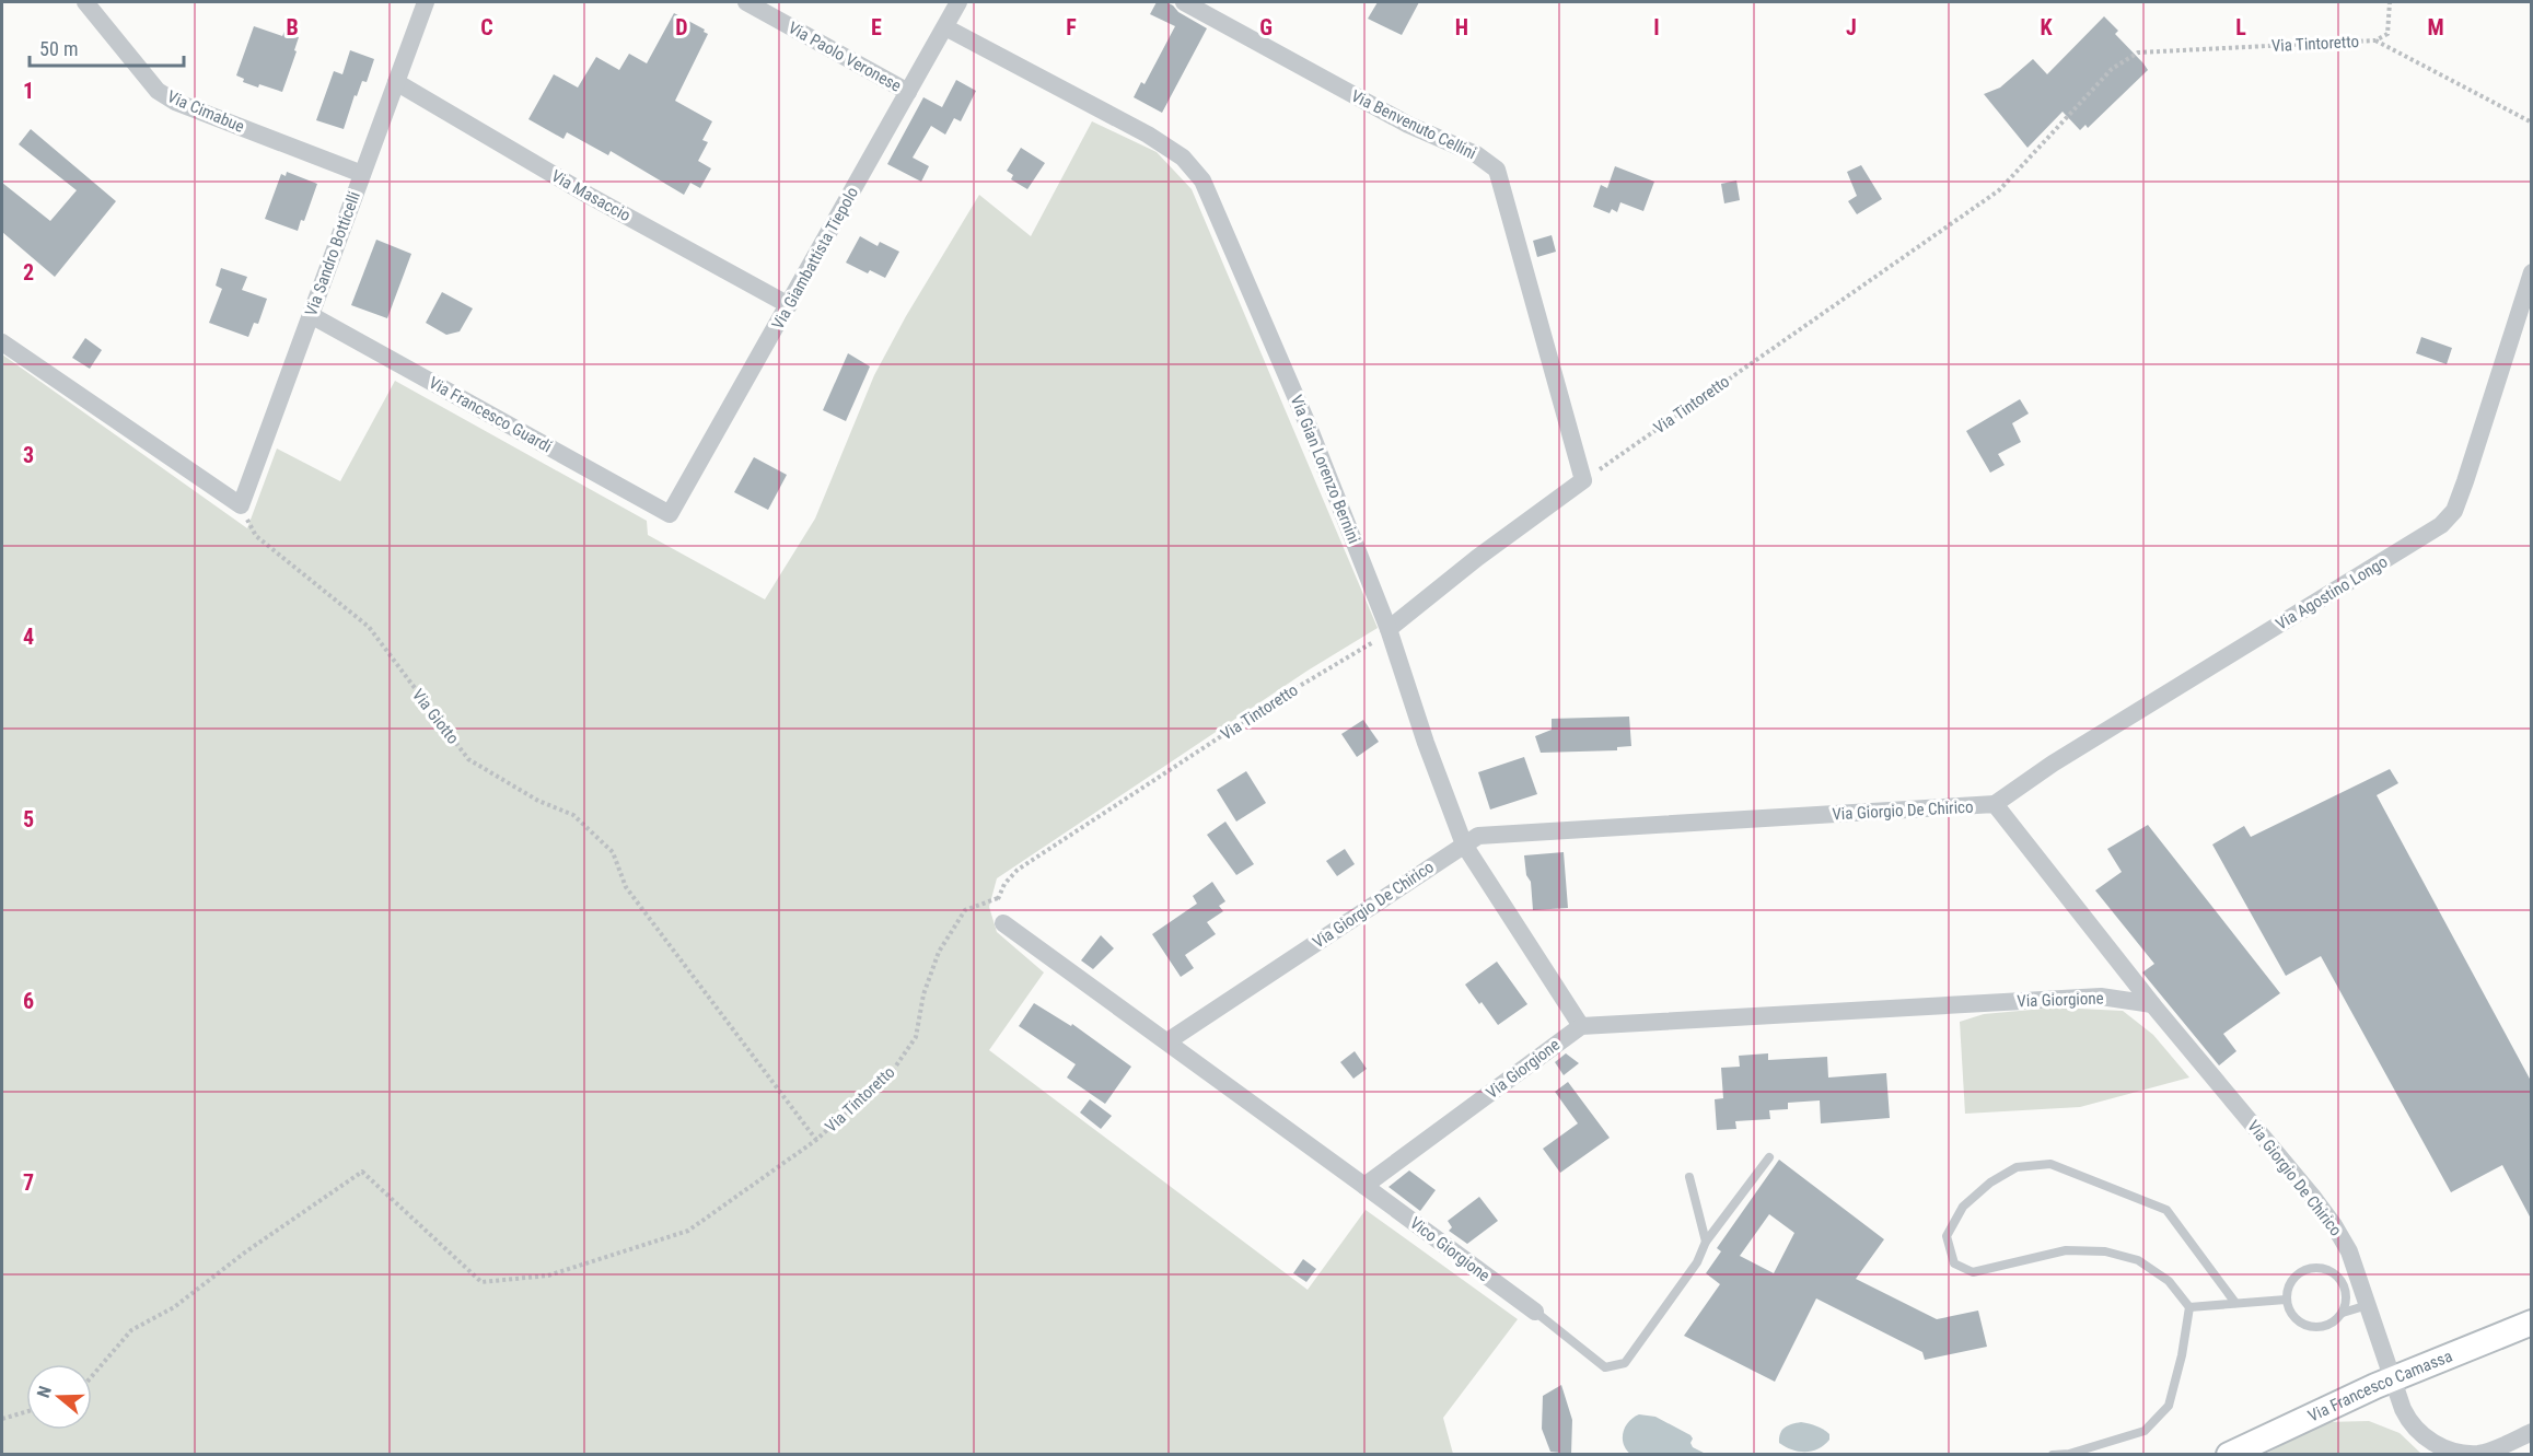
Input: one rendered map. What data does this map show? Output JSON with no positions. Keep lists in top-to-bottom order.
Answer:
{
  "streets": {
    "street": [
      "Via Paolo Veronese",
      "Via Cimabue",
      "Via Benvenuto Cellini",
      "Via Masaccio",
      "Via Sandro Botticelli",
      "Via Giambattista Tiepolo",
      "Via Francesco Guardi",
      "Via Gian Lorenzo Bernini",
      "Via Agostino Longo",
      "Via Giorgio De Chirico",
      "Via Giorgione",
      "Vico Giorgione",
      "Via Francesco Camassa"
    ],
    "path": ["Via Tintoretto", "Via Giotto"]
  },
  "crossings": [
    ["Via Tintoretto", "Via Benvenuto Cellini"],
    ["Via Tintoretto", "Via Gian Lorenzo Bernini"],
    ["Via Tintoretto", "Via Giotto"],
    ["Via Paolo Veronese", "Via Giambattista Tiepolo"],
    ["Via Cimabue", "Via Sandro Botticelli"],
    ["Via Masaccio", "Via Sandro Botticelli"],
    ["Via Masaccio", "Via Giambattista Tiepolo"],
    ["Via Sandro Botticelli", "Via Francesco Guardi"],
    ["Via Sandro Botticelli", "Via Giotto"],
    ["Via Giambattista Tiepolo", "Via Francesco Guardi"],
    ["Via Giambattista Tiepolo", "Via Gian Lorenzo Bernini"],
    ["Via Gian Lorenzo Bernini", "Via Giorgio De Chirico"],
    ["Via Gian Lorenzo Bernini", "Via Giorgione"],
    ["Via Agostino Longo", "Via Giorgio De Chirico"],
    ["Via Giorgio De Chirico", "Via Giorgione"],
    ["Via Giorgio De Chirico", "Via Francesco Camassa"],
    ["Via Giorgione", "Vico Giorgione"]
  ],
  "scale_bar": "50 m",
  "north": "left",
  "grid": {
    "columns": [
      "B",
      "C",
      "D",
      "E",
      "F",
      "G",
      "H",
      "I",
      "J",
      "K",
      "L",
      "M"
    ],
    "rows": [
      "1",
      "2",
      "3",
      "4",
      "5",
      "6",
      "7"
    ]
  }
}
